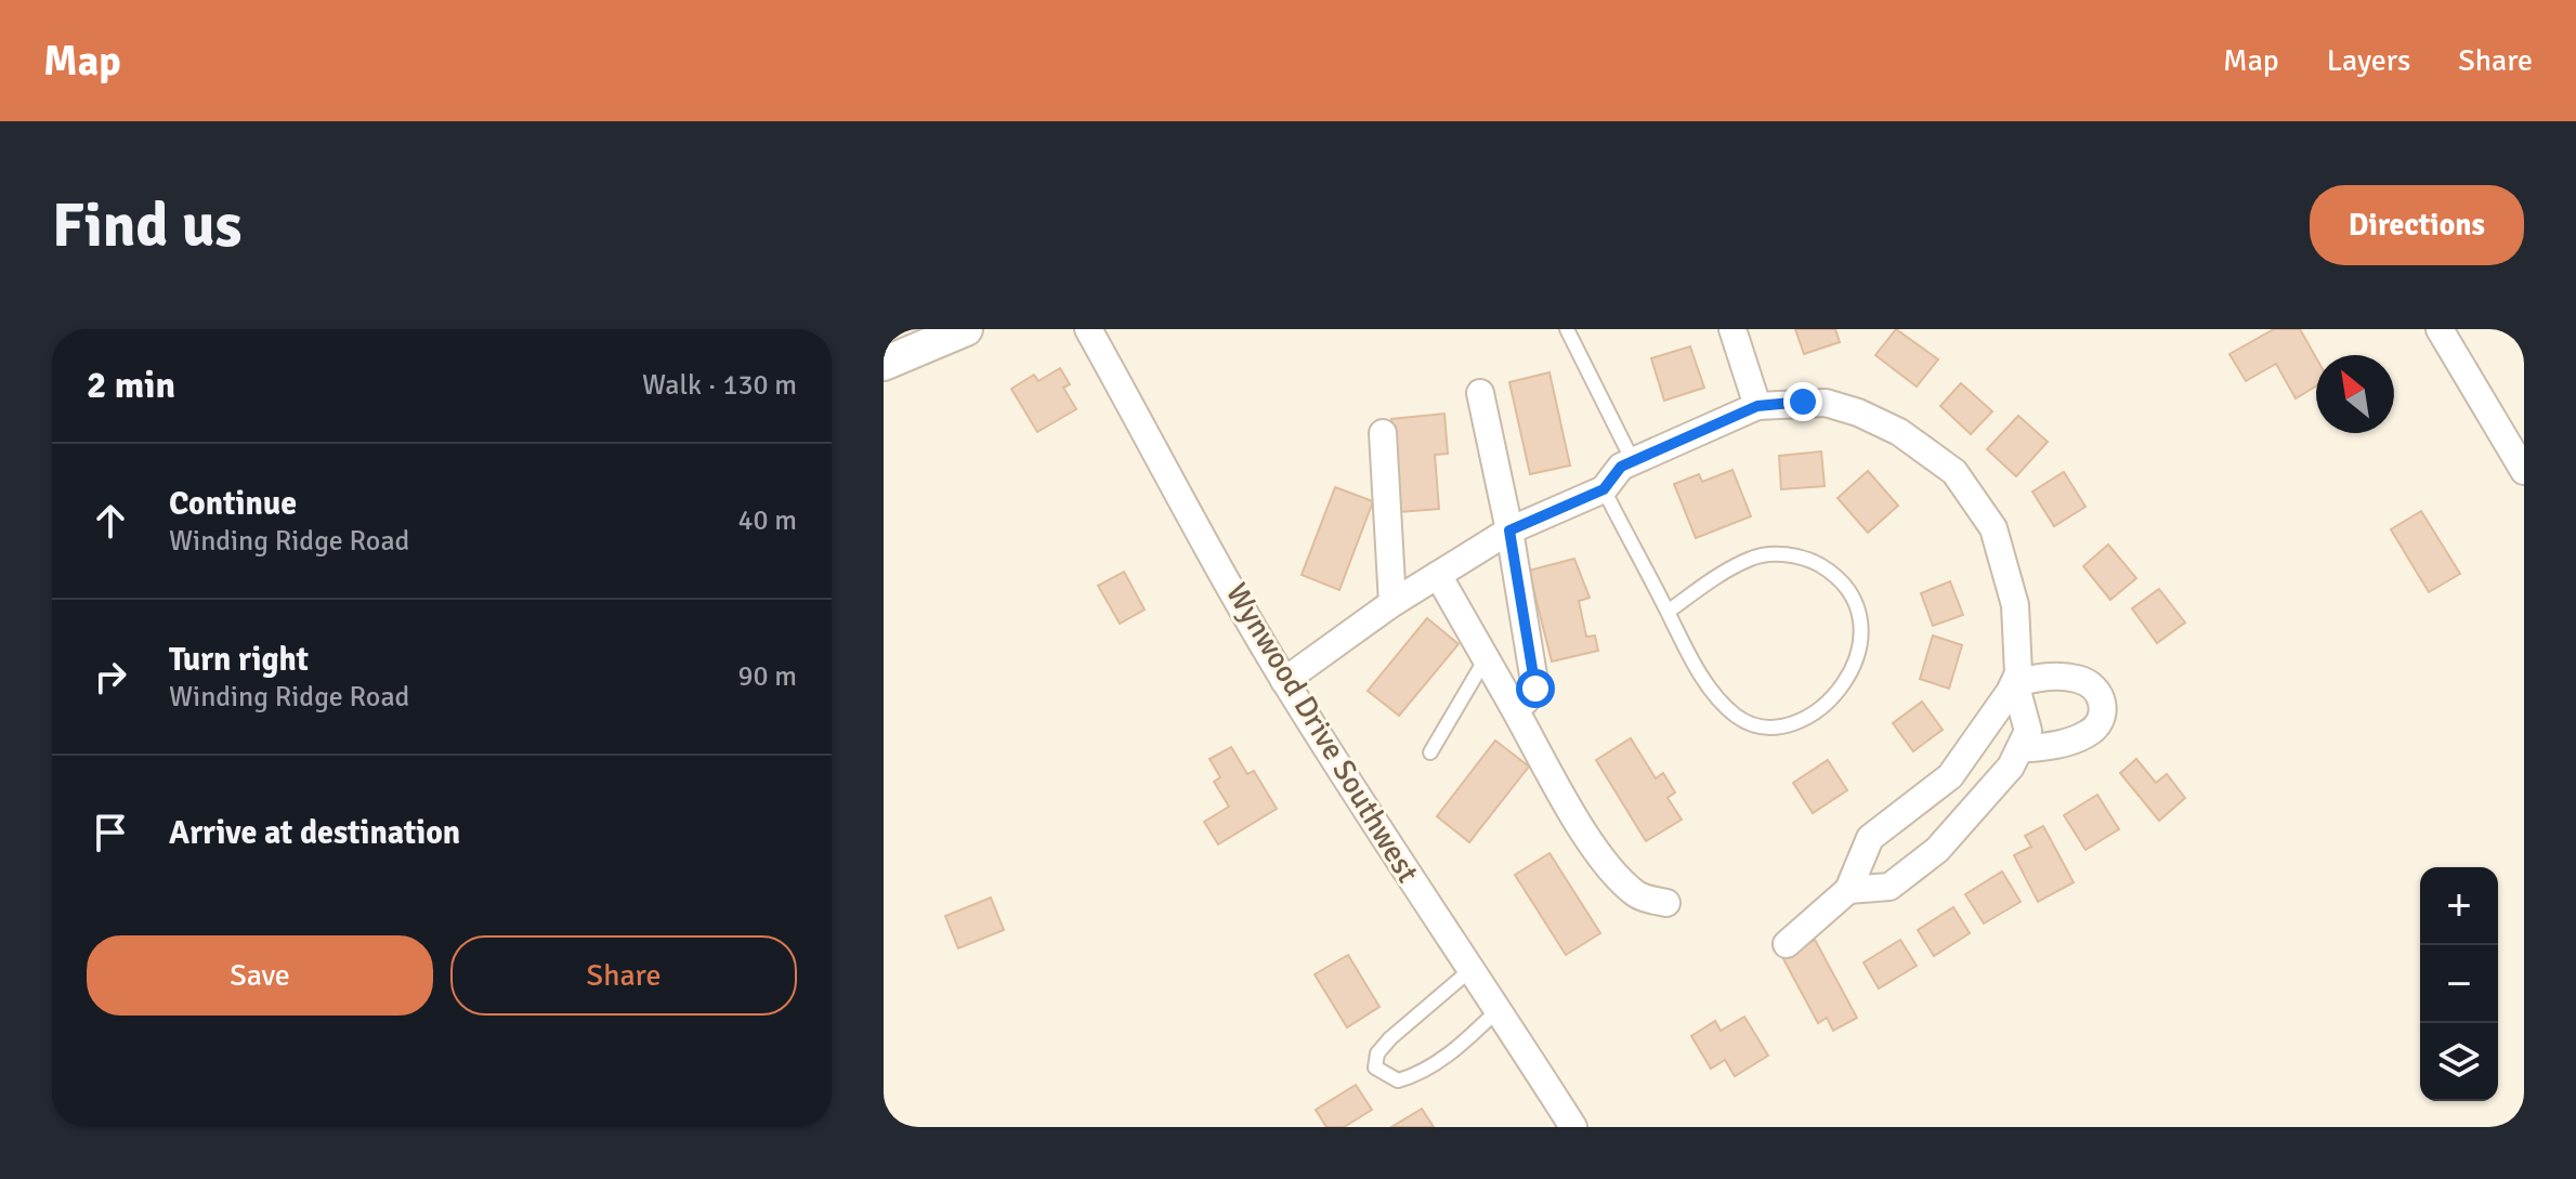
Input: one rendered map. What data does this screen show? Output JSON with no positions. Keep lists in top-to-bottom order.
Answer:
{
  "streets": {
    "street": ["Wynwood Drive Southwest"]
  },
  "north": "top left",
  "page": {
    "header": "Map",
    "nav": ["Map", "Layers", "Share"],
    "buttons": [
      "Directions",
      ["Save", "Share"]
    ],
    "title": "Find us",
    "heading": ["2 min", "Walk · 130 m"],
    "list": [
      ["Continue", "Winding Ridge Road", "40 m"],
      ["Turn right", "Winding Ridge Road", "90 m"],
      "Arrive at destination"
    ],
    "map_buttons": ["+", "−"]
  }
}
